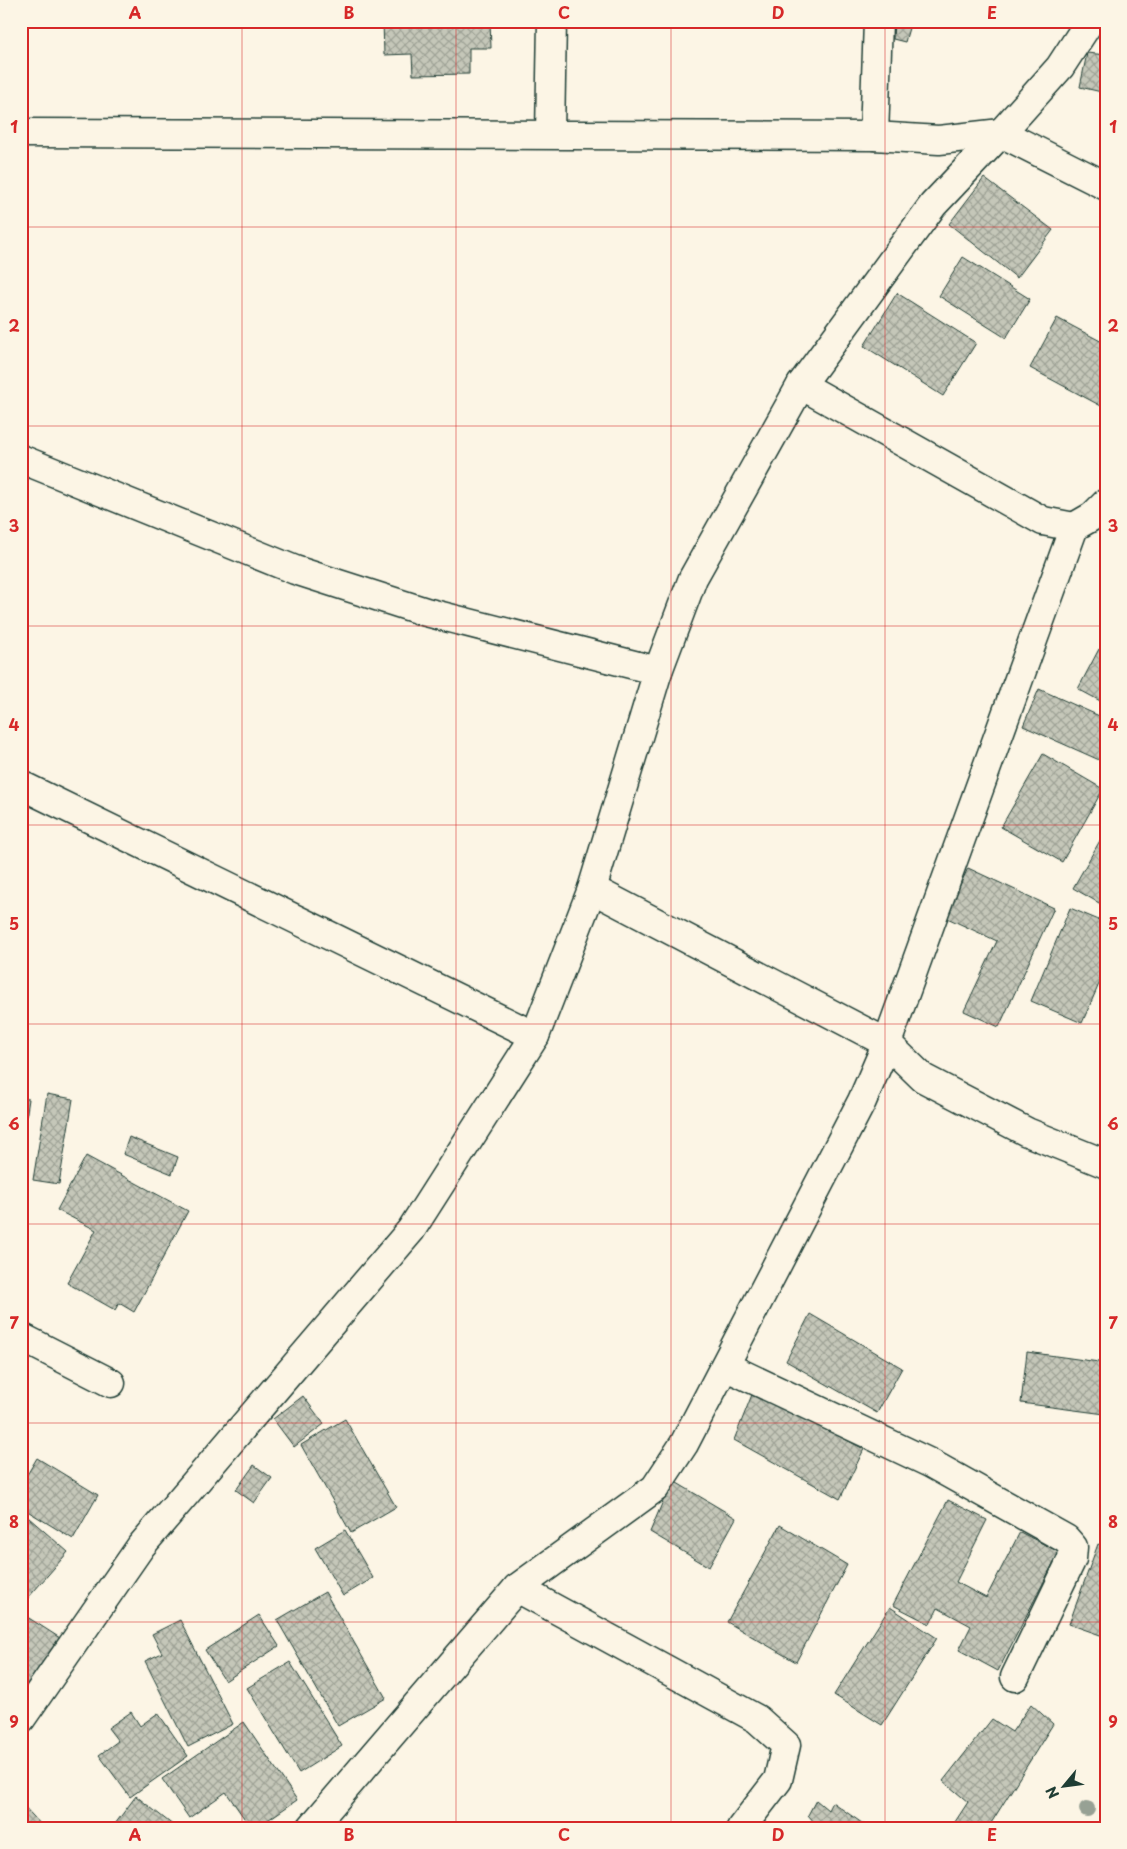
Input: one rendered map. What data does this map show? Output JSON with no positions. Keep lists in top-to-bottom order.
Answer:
{
  "north": "bottom left",
  "grid": {
    "columns": [
      "A",
      "B",
      "C",
      "D",
      "E"
    ],
    "rows": [
      "1",
      "2",
      "3",
      "4",
      "5",
      "6",
      "7",
      "8",
      "9"
    ]
  }
}
